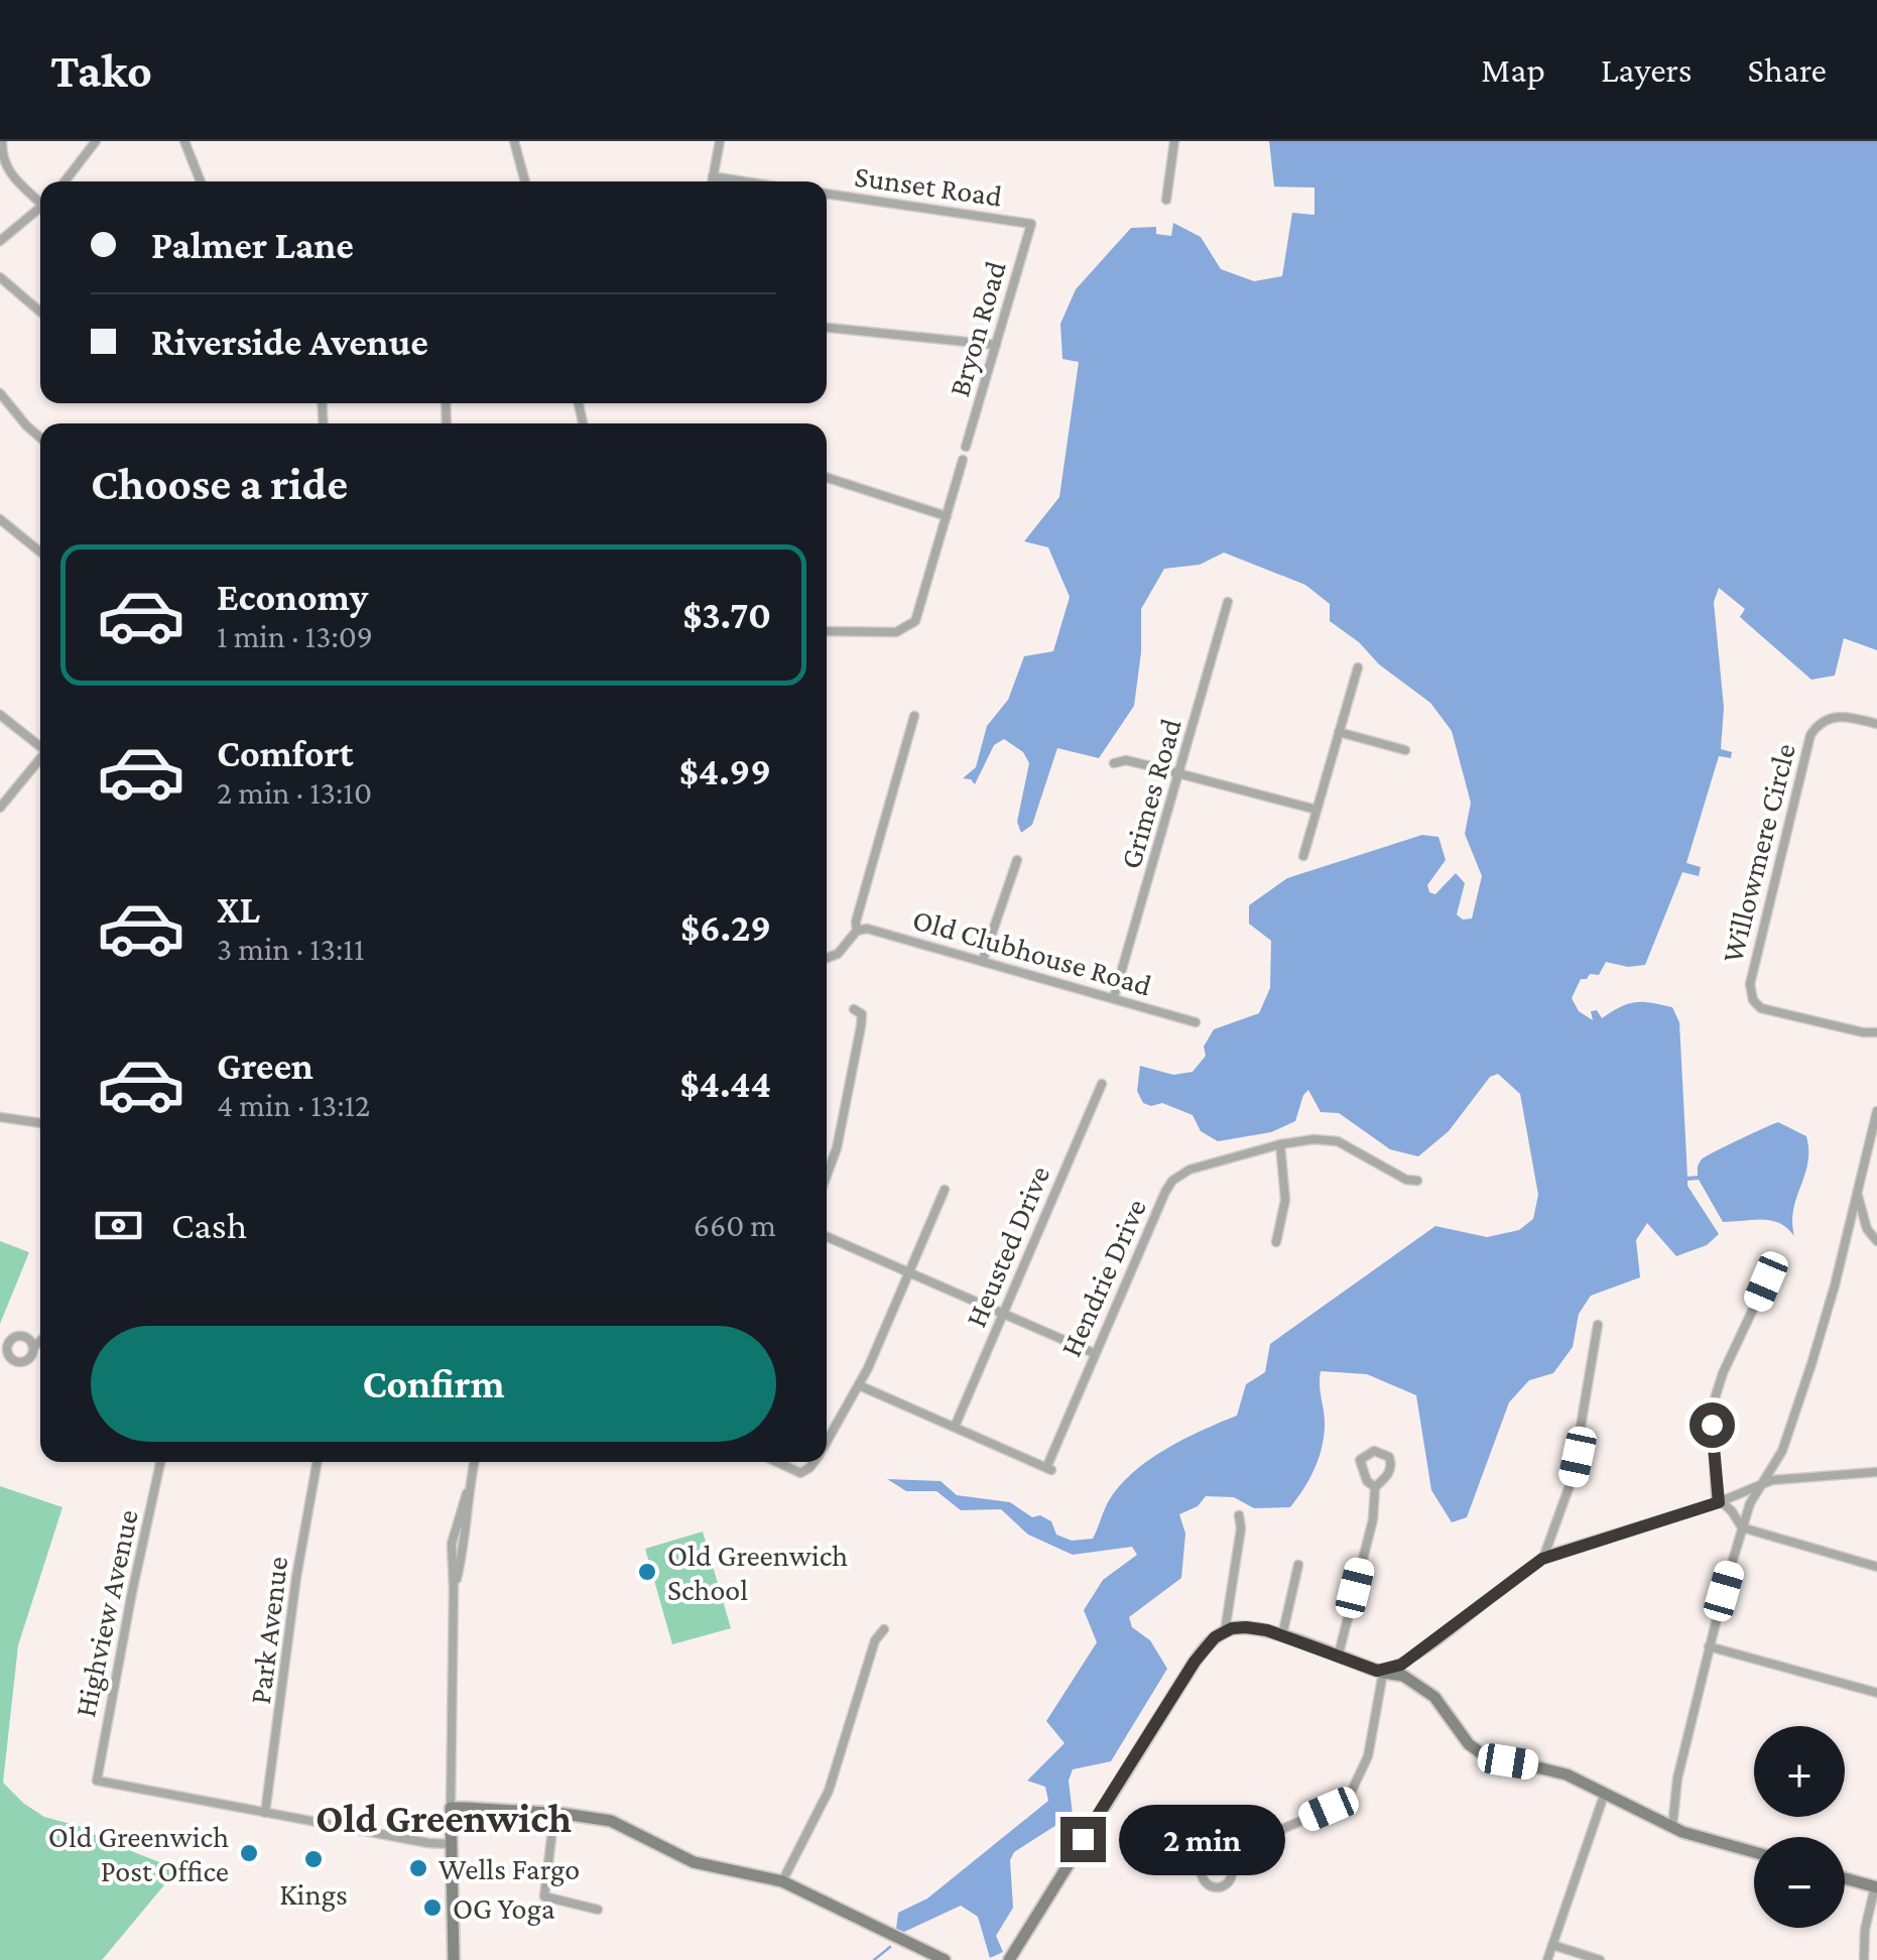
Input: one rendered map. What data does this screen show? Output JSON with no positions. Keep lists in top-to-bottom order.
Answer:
{
  "streets": {
    "street": [
      "Sunset Road",
      "Bryon Road",
      "Grimes Road",
      "Willowmere Circle",
      "Old Clubhouse Road",
      "Heusted Drive",
      "Hendrie Drive",
      "Highview Avenue",
      "Park Avenue"
    ]
  },
  "crossings": [
    ["Sunset Road", "Bryon Road"],
    ["Grimes Road", "Old Clubhouse Road"],
    ["Heusted Drive", "Hendrie Drive"],
    ["Highview Avenue", "Park Avenue"]
  ],
  "districts": ["Old Greenwich"],
  "places": [
    "Old Greenwich School",
    "Old Greenwich Post Office",
    "Kings",
    "Wells Fargo",
    "OG Yoga"
  ],
  "page": {
    "header": "Tako",
    "nav": ["Map", "Layers", "Share"],
    "banner": ["Palmer Lane", "Riverside Avenue"],
    "heading": "Choose a ride",
    "list": [
      {
        "name": "Economy",
        "note": "1 min · 13:09",
        "value": "$3.70"
      },
      {
        "name": "Comfort",
        "note": "2 min · 13:10",
        "value": "$4.99"
      },
      {
        "name": "XL",
        "note": "3 min · 13:11",
        "value": "$6.29"
      },
      {
        "name": "Green",
        "note": "4 min · 13:12",
        "value": "$4.44"
      }
    ],
    "pay": ["Cash", "660 m"],
    "buttons": "Confirm",
    "map_buttons": ["+", "−"],
    "bubble": "2 min"
  }
}
